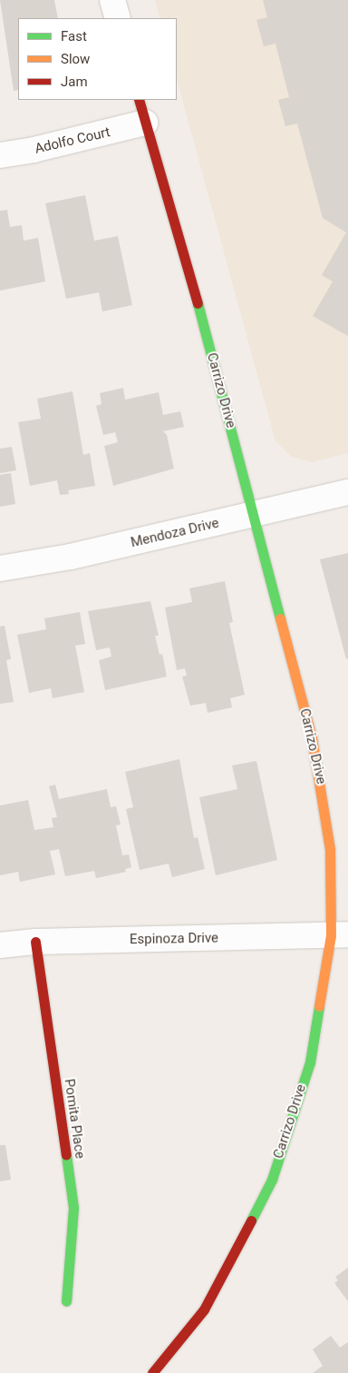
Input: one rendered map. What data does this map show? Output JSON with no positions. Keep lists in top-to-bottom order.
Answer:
{
  "streets": {
    "street": [
      "Adolfo Court",
      "Carrizo Drive",
      "Mendoza Drive",
      "Espinoza Drive",
      "Pomita Place"
    ]
  },
  "crossings": [
    ["Adolfo Court", "Carrizo Drive"],
    ["Carrizo Drive", "Mendoza Drive"],
    ["Carrizo Drive", "Espinoza Drive"],
    ["Espinoza Drive", "Pomita Place"]
  ],
  "legend": ["Fast", "Slow", "Jam"]
}
